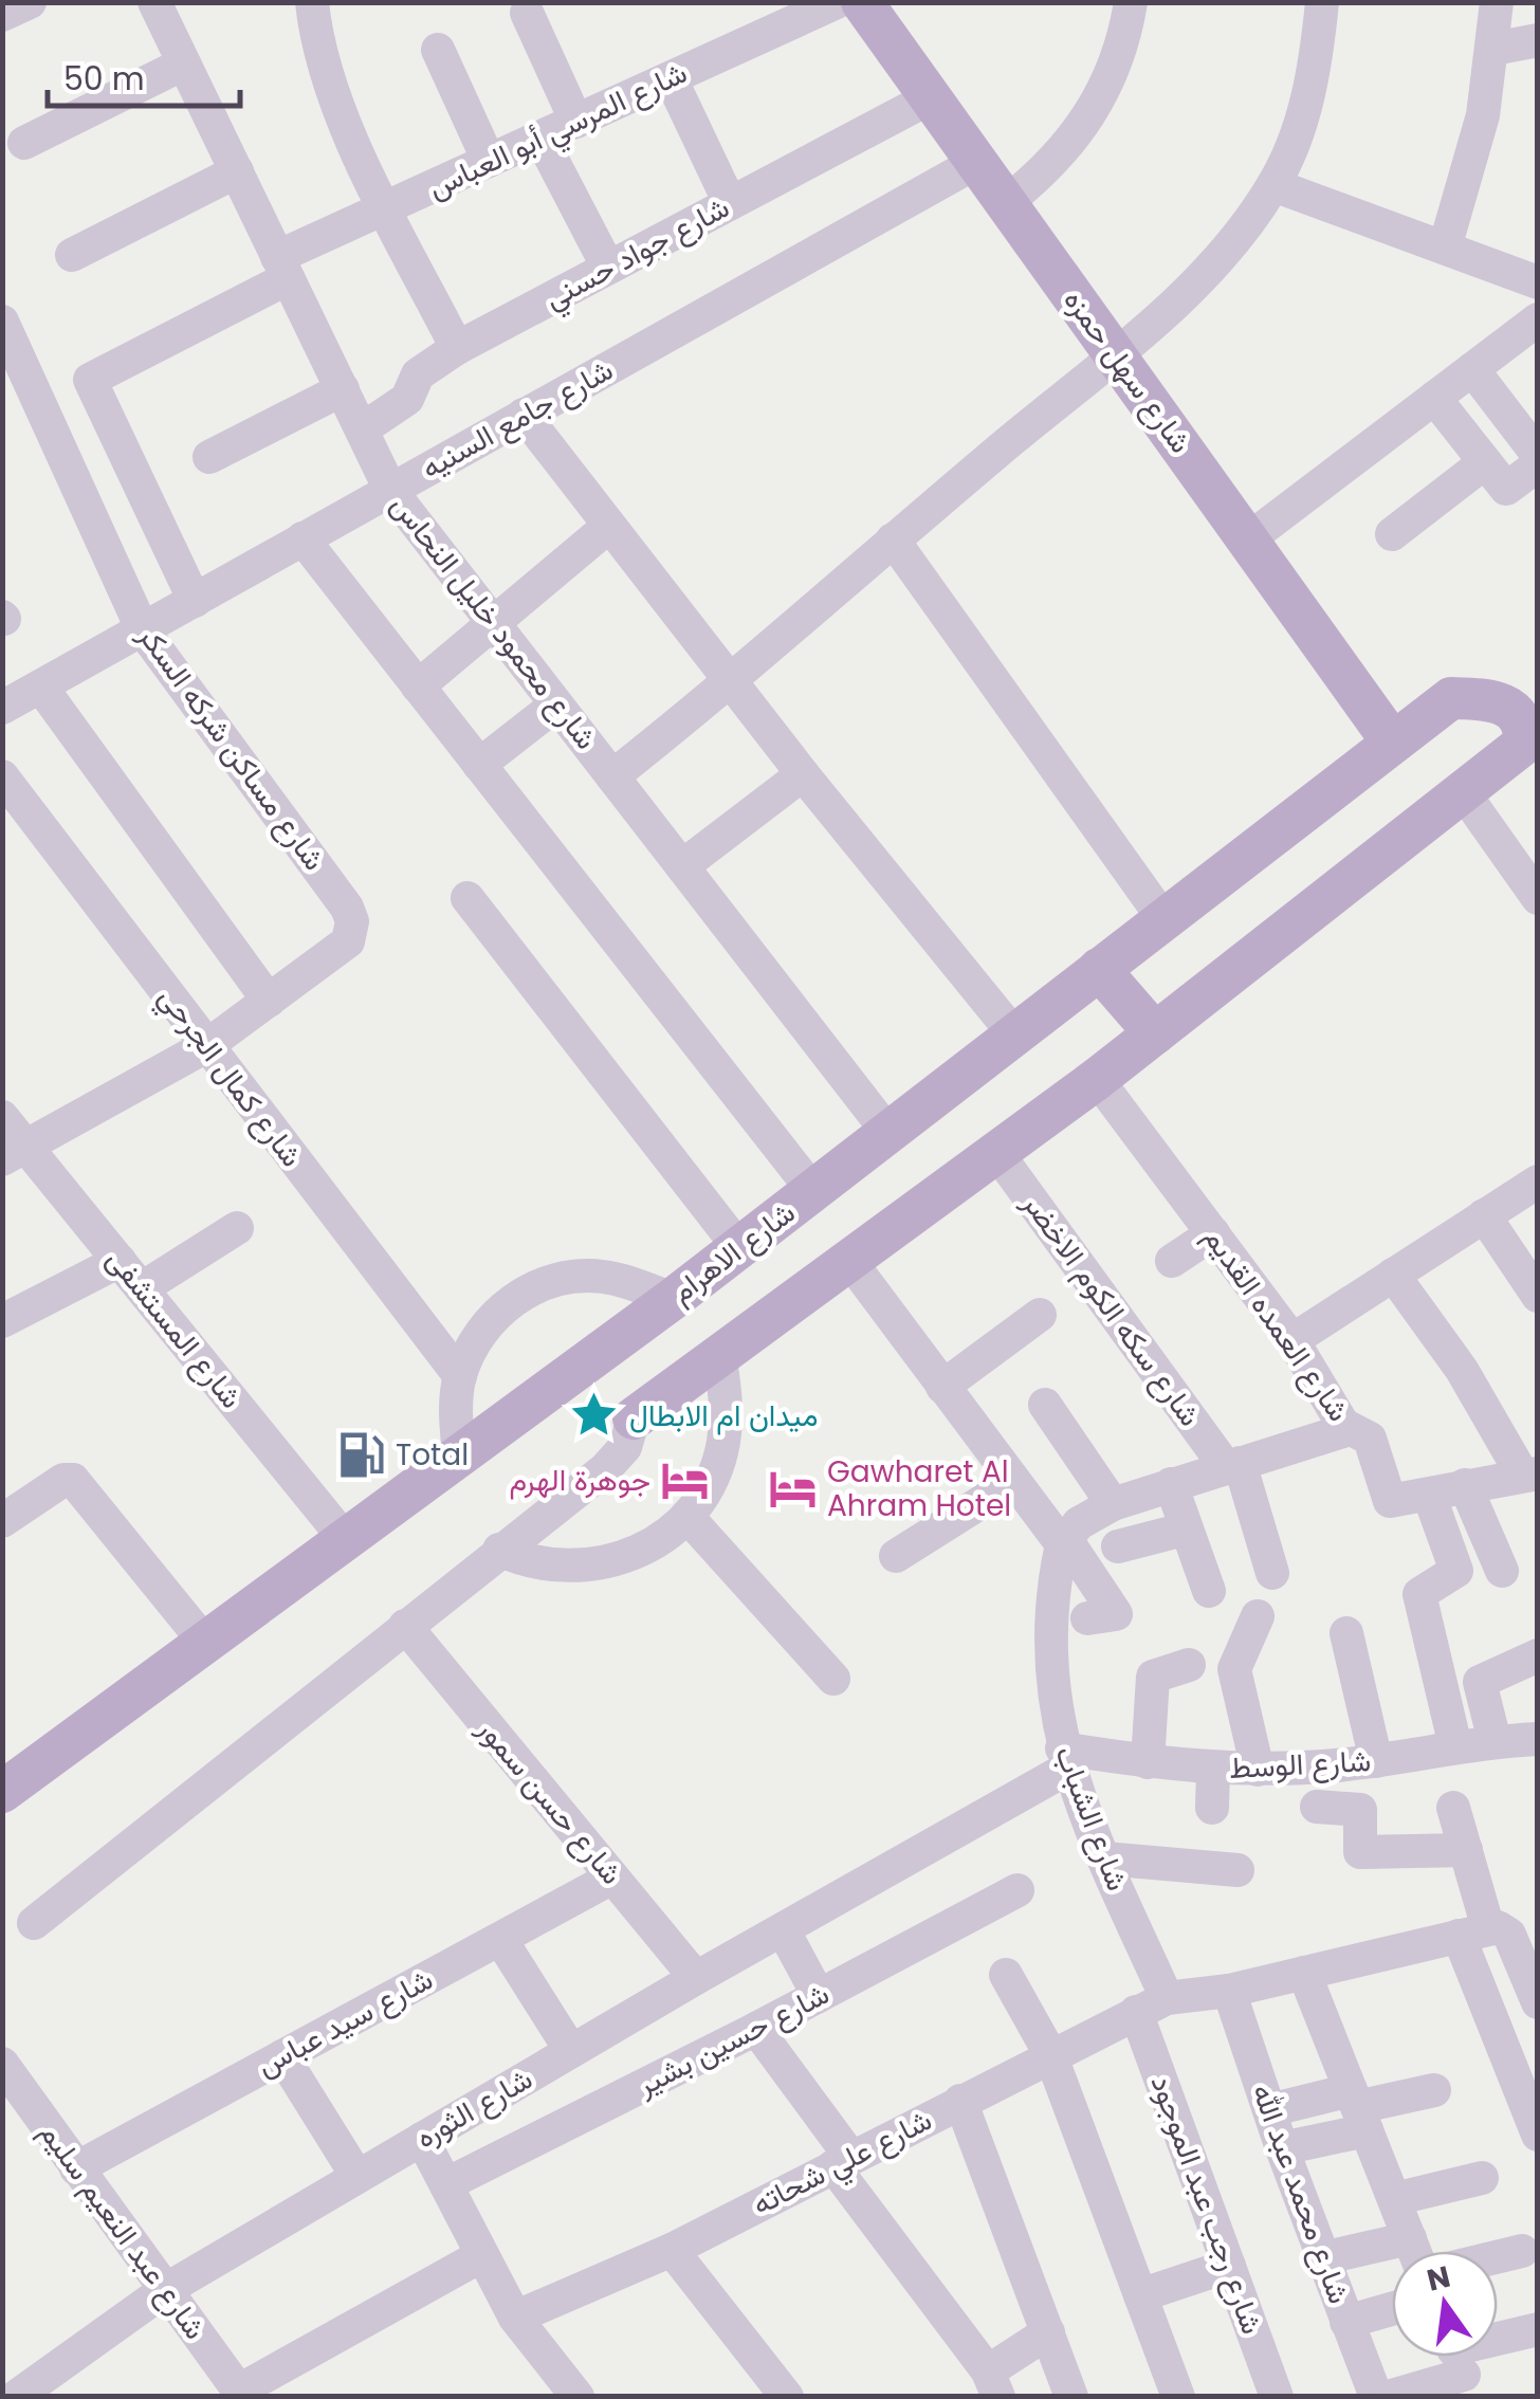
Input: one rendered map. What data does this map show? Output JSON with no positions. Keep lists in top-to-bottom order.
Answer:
{
  "streets": {
    "main road": ["شارع سهل حمزه", "شارع الاهرام"],
    "street": [
      "شارع المرسي أبو العباس",
      "شارع جواد حسني",
      "شارع جامع السنيه",
      "شارع محمود خليل النحاس",
      "شارع مساكن شركه السكر",
      "شارع كمال الجرحي",
      "شارع سكه الكوم الاخضر",
      "شارع العمده القديم",
      "شارع المستشفى",
      "شارع الوسط",
      "شارع حسن سمور",
      "شارع الشباب",
      "شارع سيد عباس",
      "شارع حسين بشير",
      "شارع الثوره",
      "شارع علي شحاته",
      "شارع محمد عبد الله",
      "شارع رجب عبد الموجود",
      "شارع عبد النعيم سليم"
    ]
  },
  "crossings": [
    ["شارع المرسي أبو العباس", "شارع جامع السنيه"],
    ["شارع المرسي أبو العباس", "شارع محمود خليل النحاس"],
    ["شارع جواد حسني", "شارع سهل حمزه"],
    ["شارع جواد حسني", "شارع محمود خليل النحاس"],
    ["شارع سهل حمزه", "شارع جامع السنيه"],
    ["شارع سهل حمزه", "شارع الاهرام"],
    ["شارع جامع السنيه", "شارع محمود خليل النحاس"],
    ["شارع جامع السنيه", "شارع مساكن شركه السكر"],
    ["شارع محمود خليل النحاس", "شارع الاهرام"],
    ["شارع الاهرام", "شارع المستشفى"],
    ["شارع الوسط", "شارع الشباب"],
    ["شارع الوسط", "شارع الثوره"],
    ["شارع حسن سمور", "شارع سيد عباس"],
    ["شارع حسن سمور", "شارع الثوره"],
    ["شارع الشباب", "شارع الثوره"],
    ["شارع الشباب", "شارع علي شحاته"],
    ["شارع الشباب", "شارع رجب عبد الموجود"],
    ["شارع سيد عباس", "شارع عبد النعيم سليم"],
    ["شارع الثوره", "شارع عبد النعيم سليم"],
    ["شارع علي شحاته", "شارع محمد عبد الله"],
    ["شارع علي شحاته", "شارع رجب عبد الموجود"]
  ],
  "places": {
    "place": ["ميدان ام الابطال"],
    "fuel station": ["Total"],
    "hotel": ["جوهرة الهرم", "Gawharet Al Ahram Hotel"]
  },
  "scale_bar": "50 m",
  "north": "top"
}
